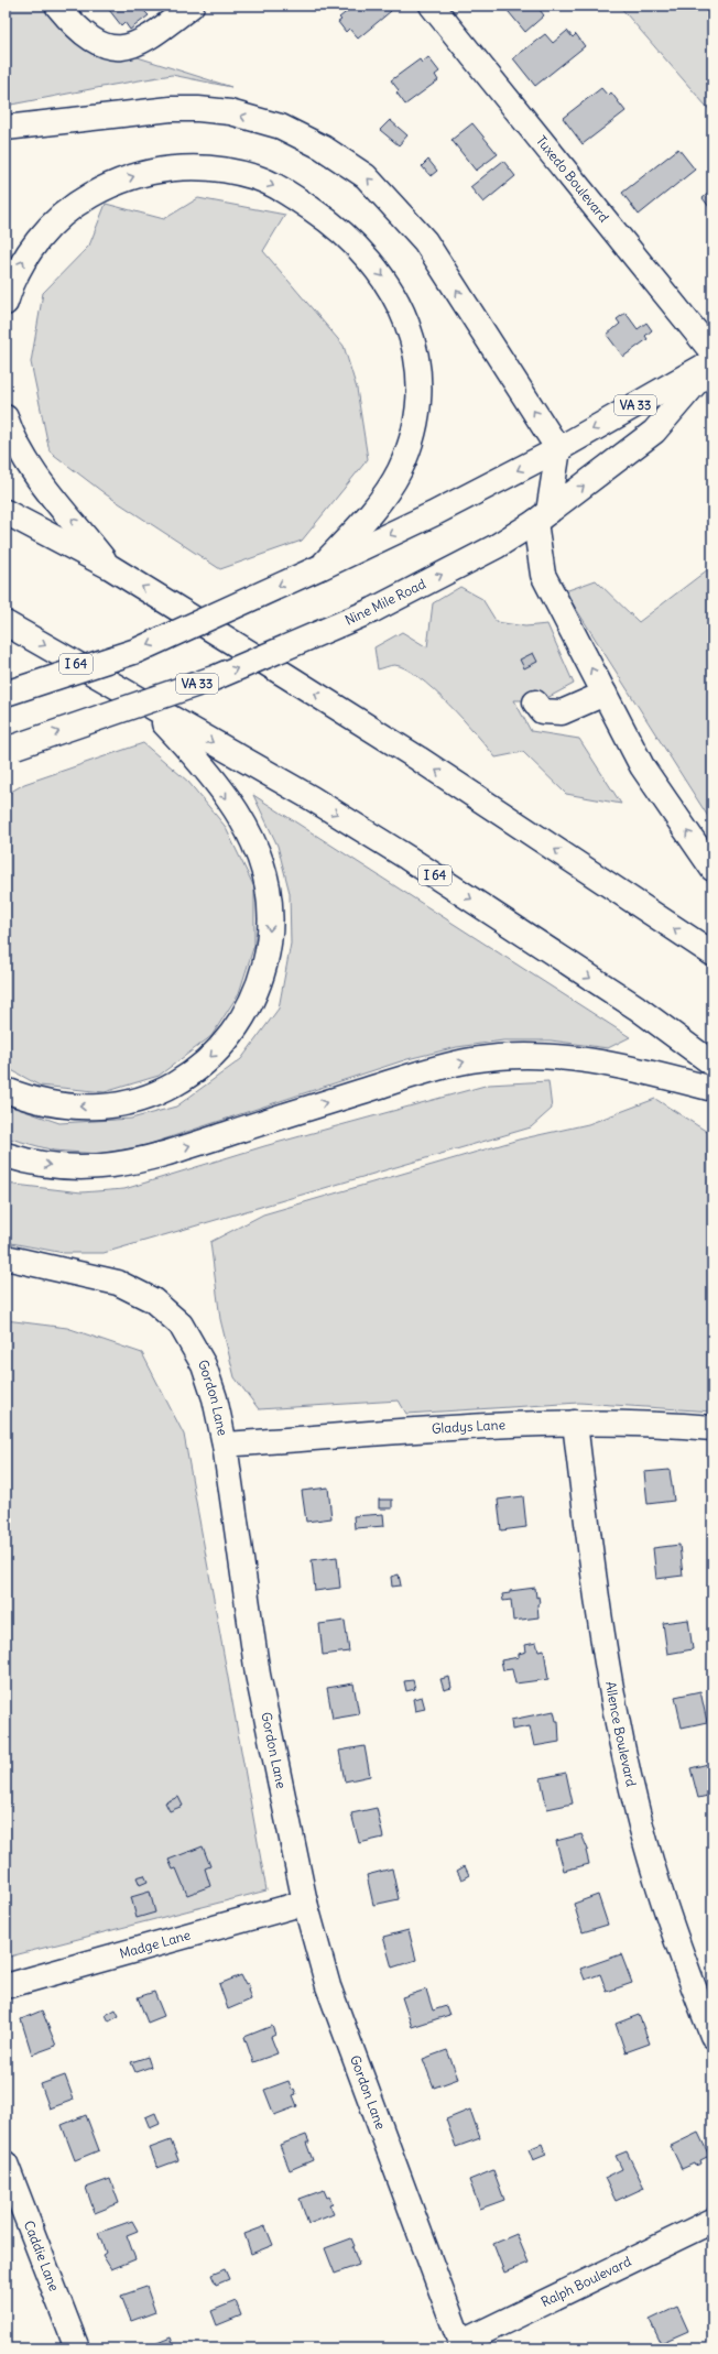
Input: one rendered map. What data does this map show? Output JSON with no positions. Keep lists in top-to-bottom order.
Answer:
{
  "streets": {
    "main road": [
      "Tuxedo Boulevard",
      "VA 33",
      "Nine Mile Road",
      "I 64",
      "Gordon Lane",
      "Gladys Lane",
      "Allence Boulevard",
      "Madge Lane",
      "Caddie Lane",
      "Ralph Boulevard"
    ]
  },
  "crossings": [
    ["Gordon Lane", "Gladys Lane"],
    ["Gordon Lane", "Madge Lane"],
    ["Gordon Lane", "Ralph Boulevard"],
    ["Gladys Lane", "Allence Boulevard"]
  ]
}
